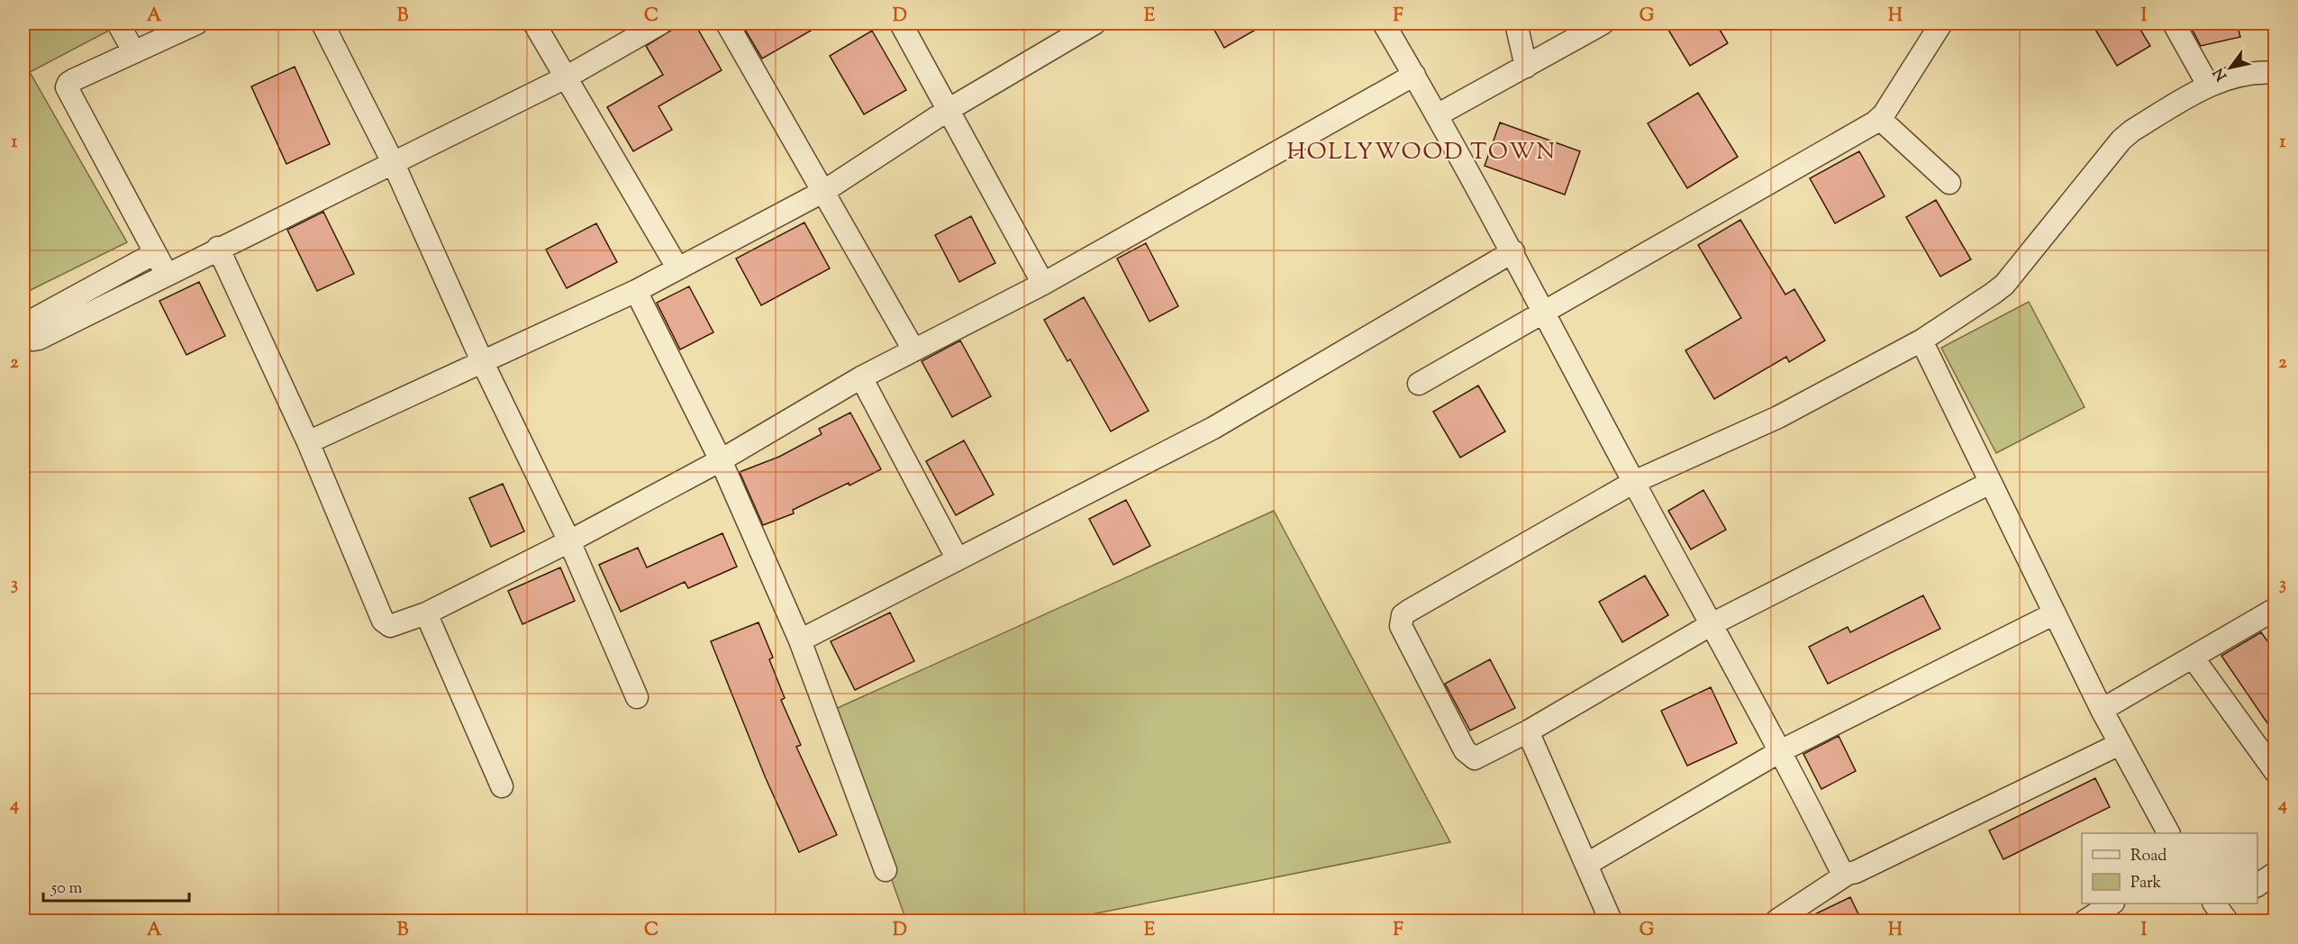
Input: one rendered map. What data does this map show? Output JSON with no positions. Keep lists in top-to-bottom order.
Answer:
{
  "districts": ["HOLLYWOOD TOWN"],
  "legend": ["Road", "Park"],
  "scale_bar": "50 m",
  "north": "bottom left",
  "grid": {
    "columns": [
      "A",
      "B",
      "C",
      "D",
      "E",
      "F",
      "G",
      "H",
      "I"
    ],
    "rows": [
      "1",
      "2",
      "3",
      "4"
    ]
  }
}
